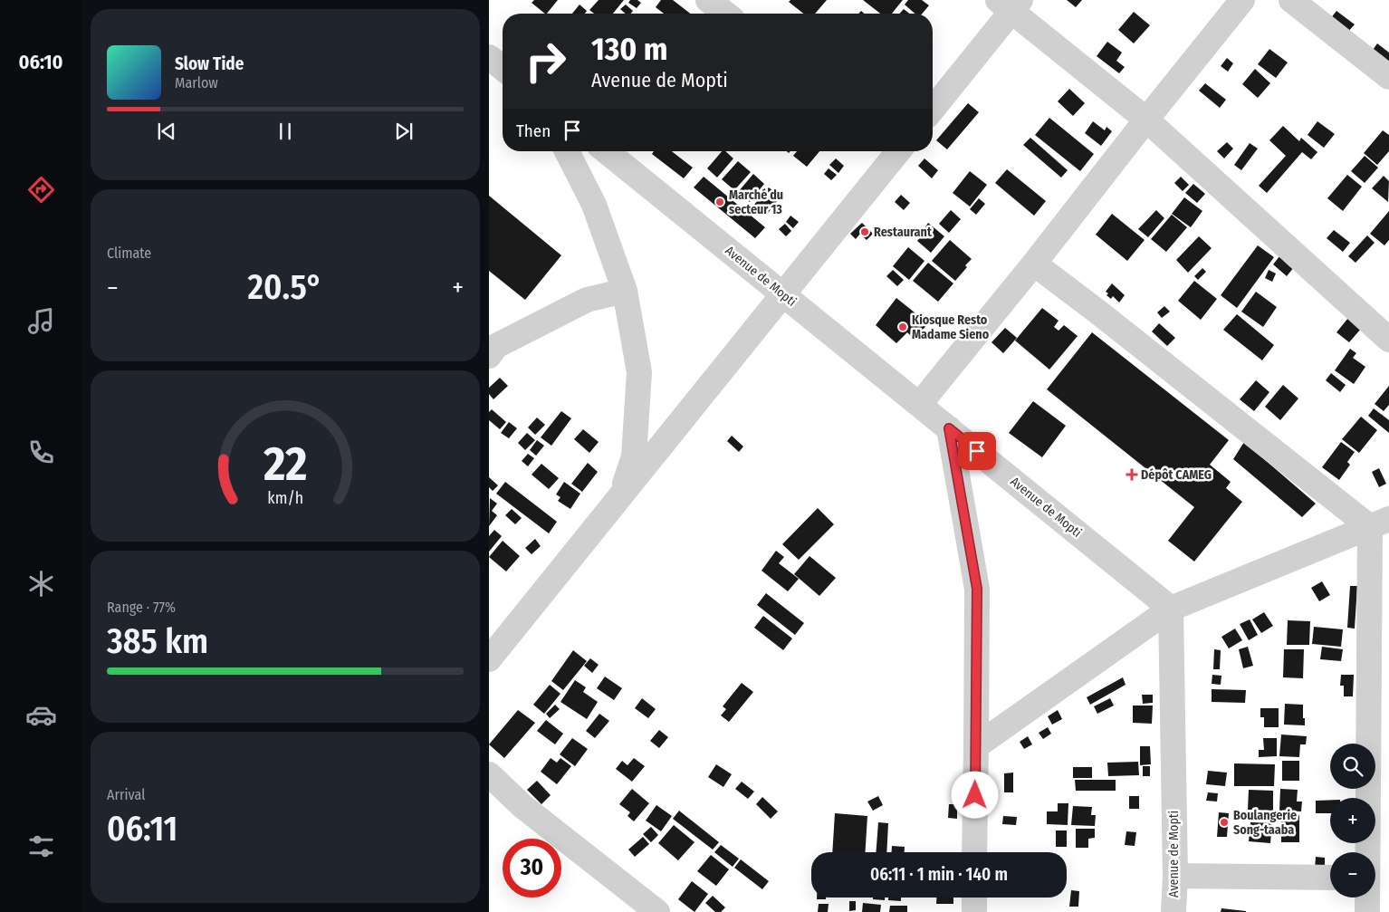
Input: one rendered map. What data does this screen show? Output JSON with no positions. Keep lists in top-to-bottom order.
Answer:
{
  "streets": {
    "street": ["Avenue de Mopti"]
  },
  "places": {
    "other": [
      "Marché du secteur 13",
      "Restaurant",
      "Kiosque Resto Madame Sieno",
      "Boulangerie Song-taaba"
    ],
    "health": ["Dépôt CAMEG"]
  },
  "page": {
    "tabs": "06:10",
    "turn": ["130 m", "Avenue de Mopti"],
    "song": ["Slow Tide", "Marlow"],
    "then": "Then",
    "tile": [
      "Climate",
      ["Range · 77%", "385 km"],
      ["Arrival", "06:11"]
    ],
    "heat": ["−", "20.5°", "+"],
    "map_buttons": ["+", "−"],
    "limit": "30",
    "trip": "06:11 · 1 min · 140 m",
    "gauge": ["22", "km/h"]
  }
}
